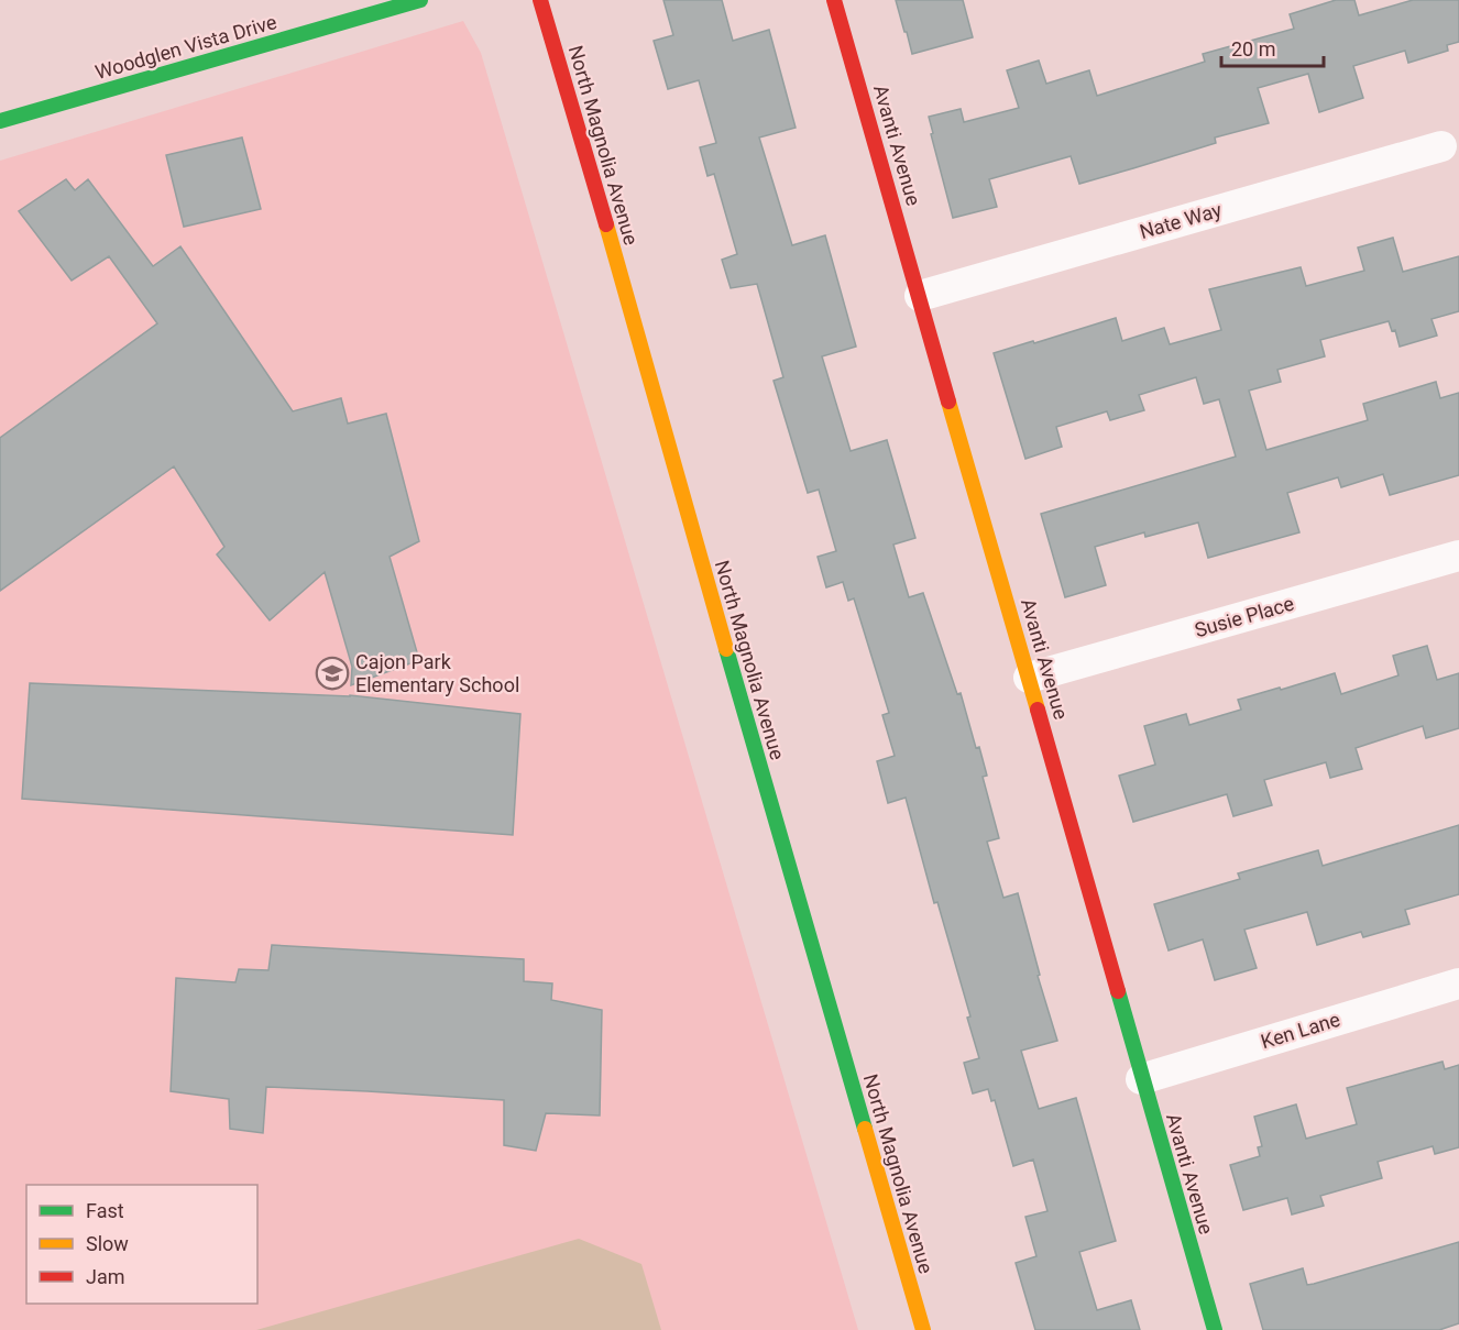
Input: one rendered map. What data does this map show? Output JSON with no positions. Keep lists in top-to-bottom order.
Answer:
{
  "streets": {
    "main road": ["Woodglen Vista Drive", "North Magnolia Avenue", "Avanti Avenue"],
    "street": ["Nate Way", "Susie Place", "Ken Lane"]
  },
  "crossings": [
    ["Avanti Avenue", "Nate Way"],
    ["Avanti Avenue", "Susie Place"],
    ["Avanti Avenue", "Ken Lane"]
  ],
  "places": {
    "school or university": ["Cajon Park Elementary School"]
  },
  "legend": ["Fast", "Slow", "Jam"],
  "scale_bar": "20 m"
}
